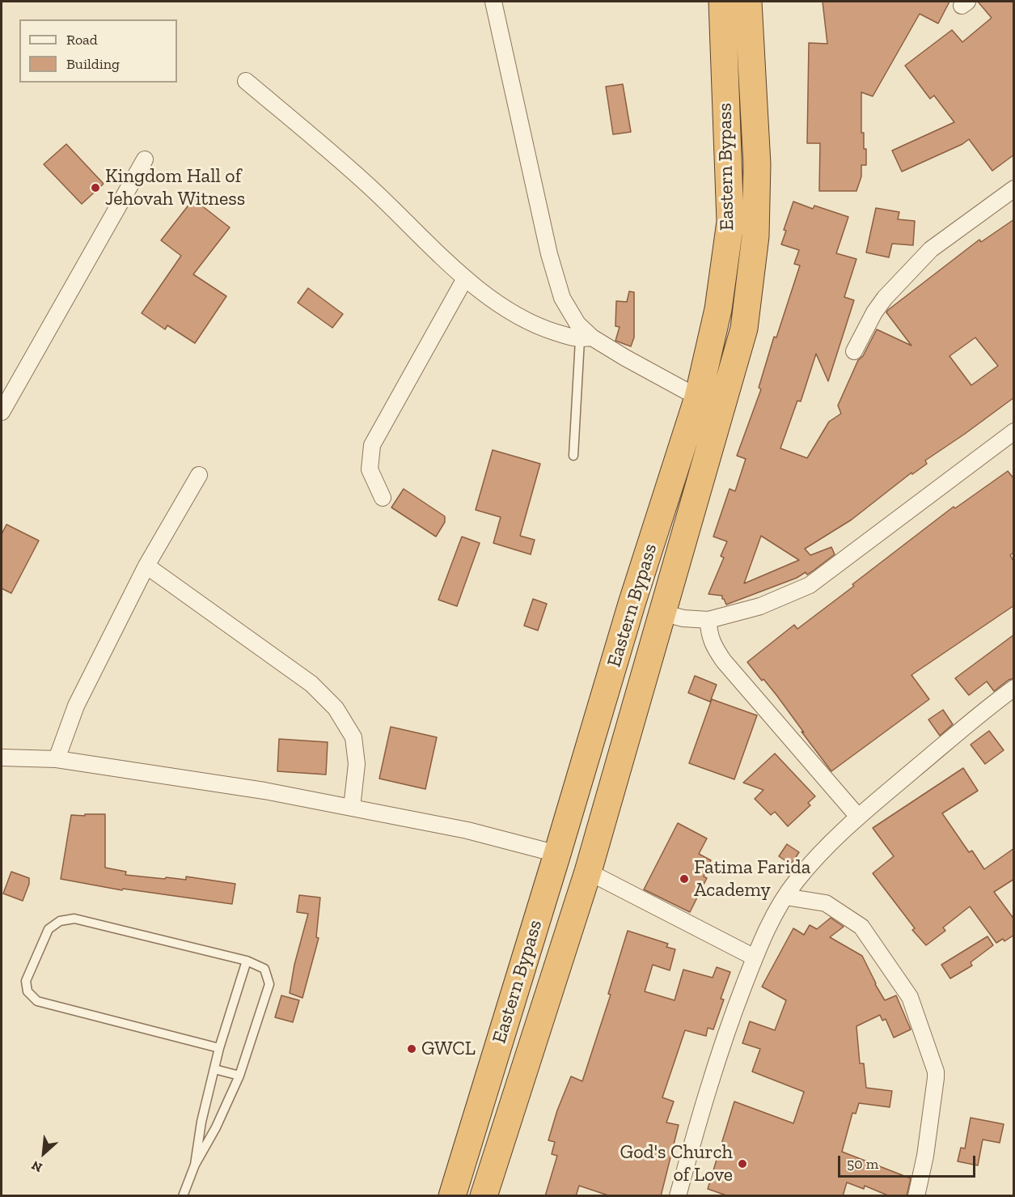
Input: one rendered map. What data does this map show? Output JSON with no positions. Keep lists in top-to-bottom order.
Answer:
{
  "streets": {
    "highway": ["Eastern Bypass"]
  },
  "places": [
    "Kingdom Hall of Jehovah Witness",
    "Fatima Farida Academy",
    "GWCL",
    "God's Church of Love"
  ],
  "legend": ["Road", "Building"],
  "scale_bar": "50 m",
  "north": "bottom left"
}
